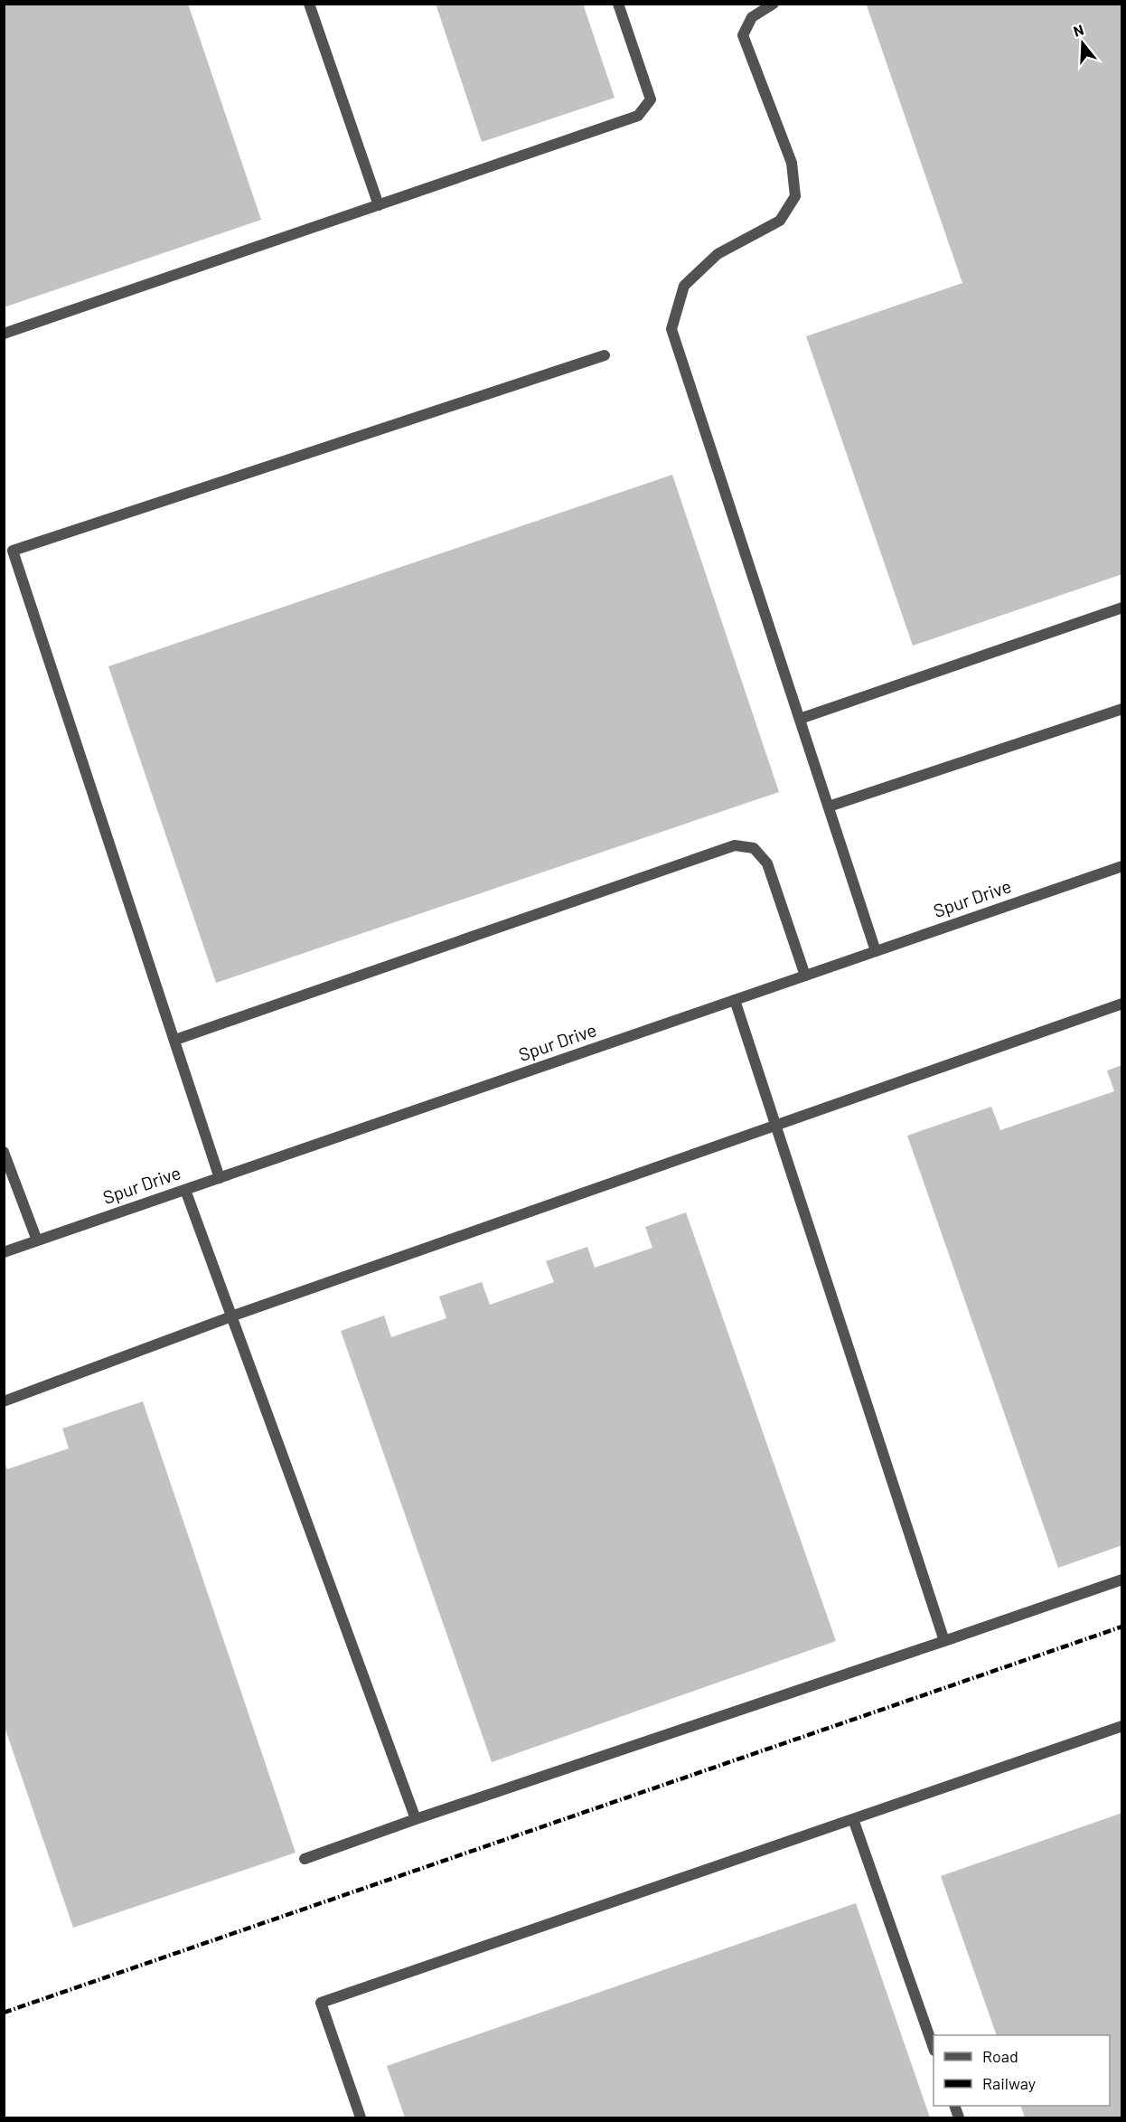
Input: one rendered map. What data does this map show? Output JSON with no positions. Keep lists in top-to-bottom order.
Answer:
{
  "streets": {
    "street": ["Spur Drive"]
  },
  "legend": ["Road", "Railway"],
  "north": "top"
}
